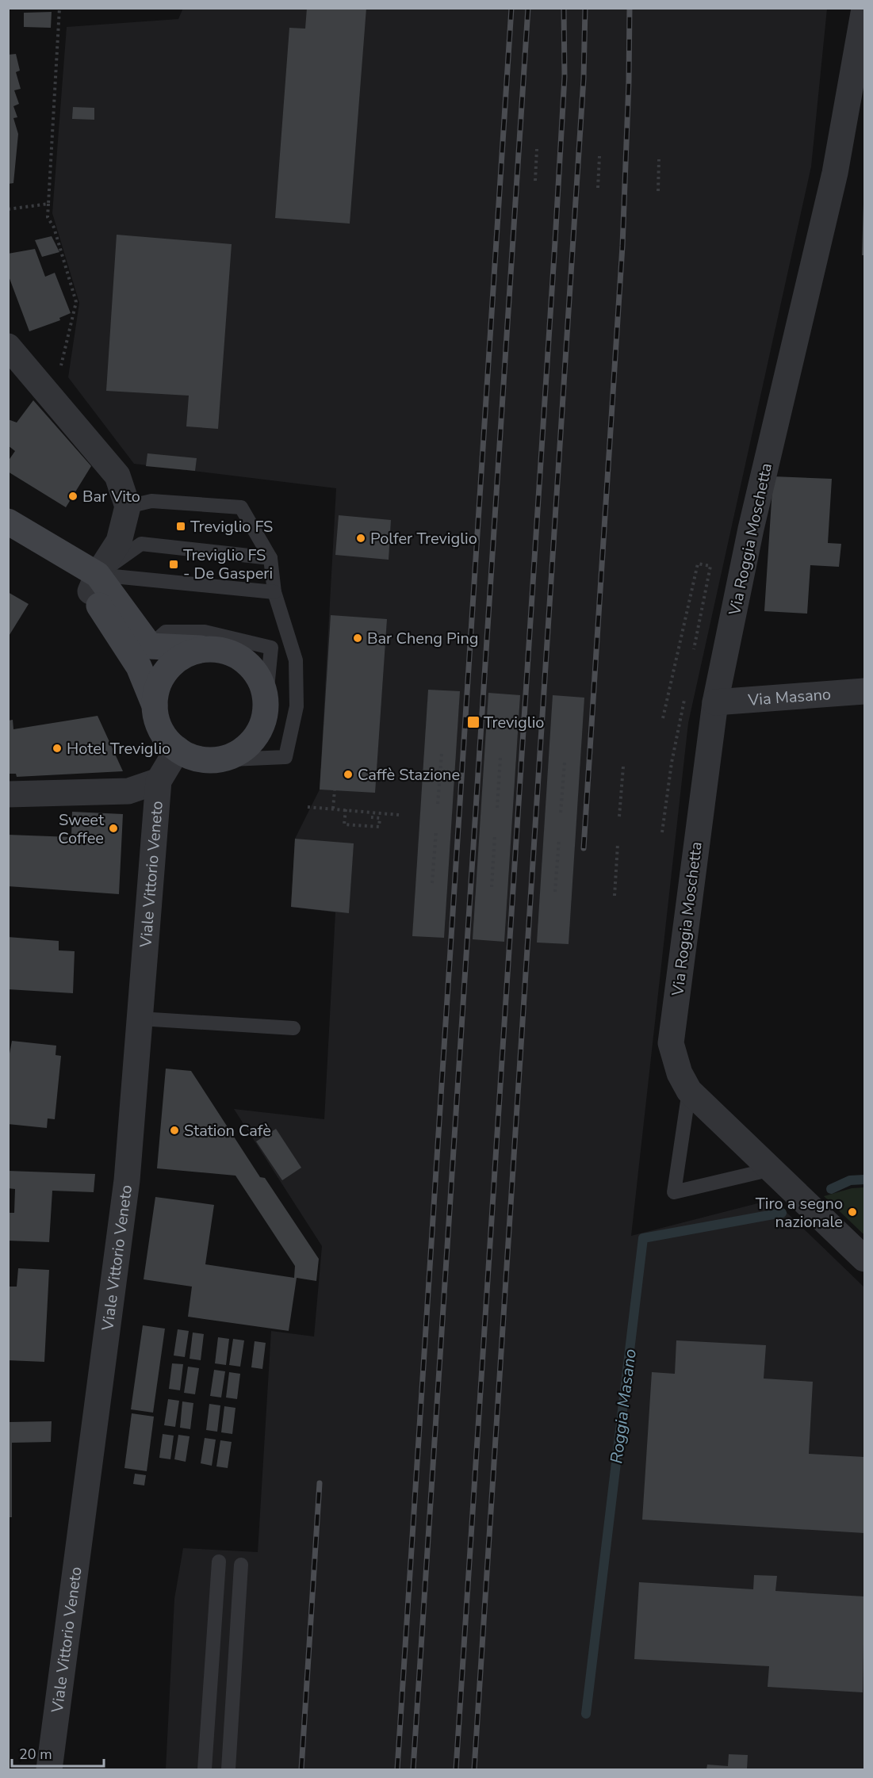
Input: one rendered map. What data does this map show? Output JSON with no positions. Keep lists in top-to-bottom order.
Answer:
{
  "streets": {
    "street": ["Via Roggia Moschetta", "Via Masano", "Viale Vittorio Veneto"]
  },
  "crossings": [
    ["Via Roggia Moschetta", "Via Masano"]
  ],
  "water": ["Roggia Masano"],
  "places": {
    "other": [
      "Bar Vito",
      "Polfer Treviglio",
      "Bar Cheng Ping",
      "Hotel Treviglio",
      "Caffè Stazione",
      "Sweet Coffee",
      "Station Cafè",
      "Tiro a segno nazionale"
    ],
    "transit": ["Treviglio FS", "Treviglio FS - De Gasperi", "Treviglio"]
  },
  "scale_bar": "20 m"
}
